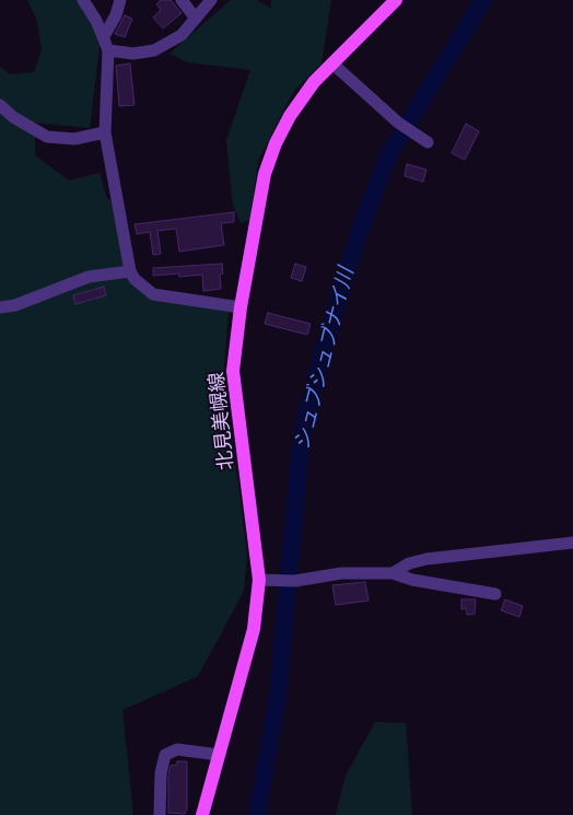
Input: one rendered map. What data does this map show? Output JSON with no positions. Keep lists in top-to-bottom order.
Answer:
{
  "streets": {
    "main road": ["北見美幌線"]
  },
  "water": ["シュブシュブナイ川"]
}
